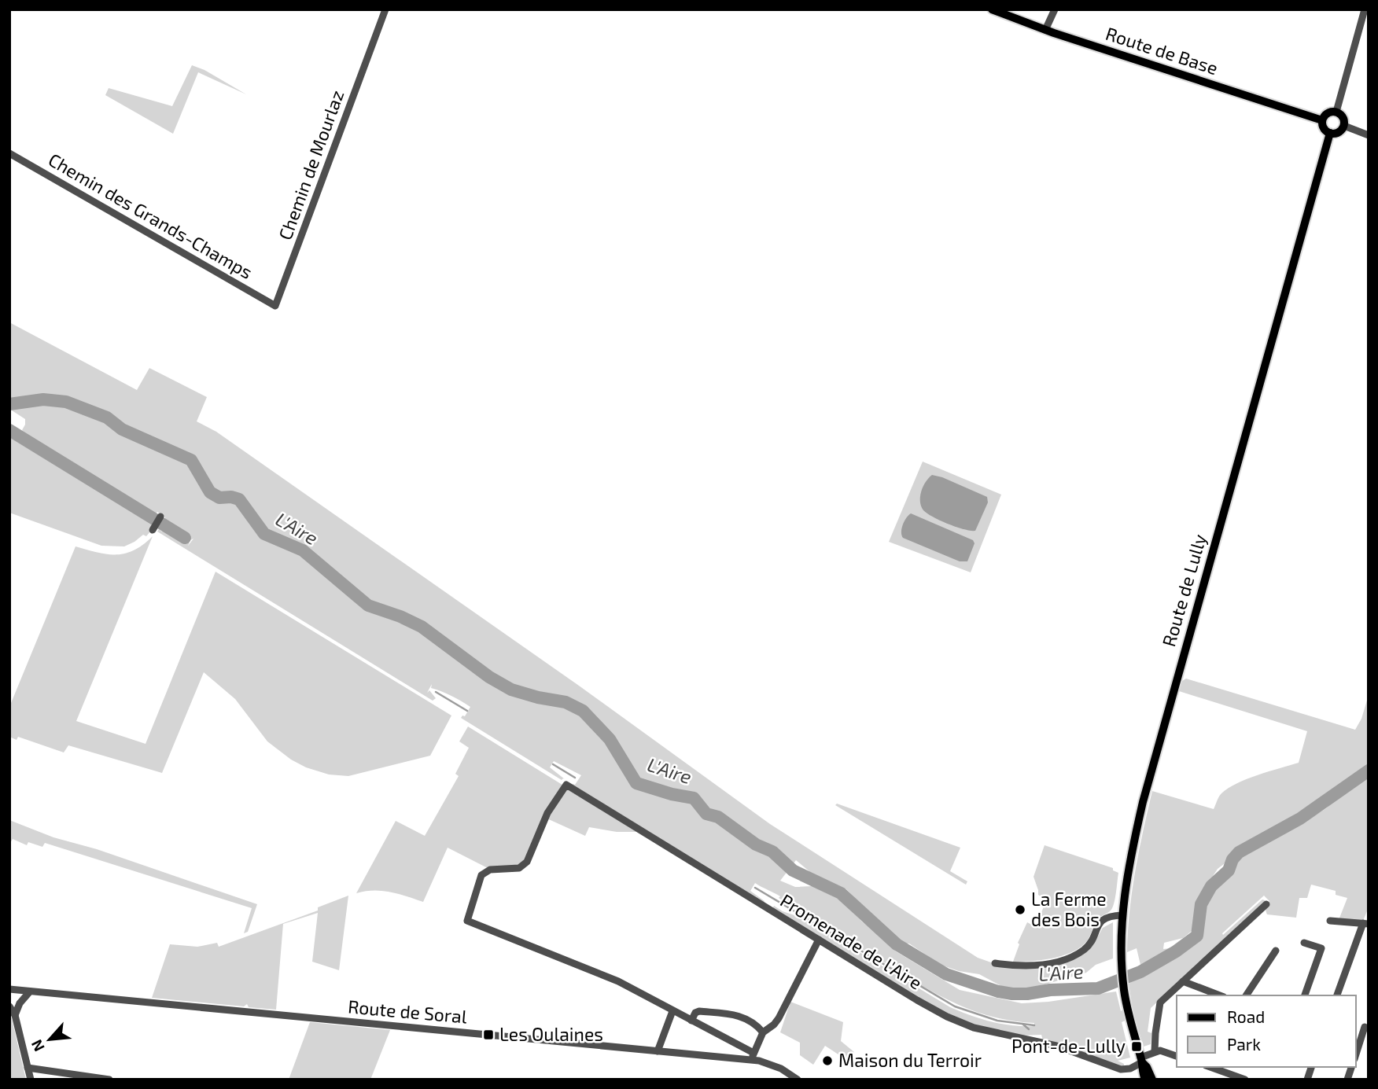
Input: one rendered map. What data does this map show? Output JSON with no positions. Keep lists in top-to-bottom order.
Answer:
{
  "streets": {
    "main road": ["Route de Base", "Route de Lully"],
    "street": [
      "Chemin de Mourlaz",
      "Chemin des Grands-Champs",
      "Promenade de l'Aire",
      "Route de Soral"
    ]
  },
  "crossings": [
    ["Route de Base", "Route de Lully"],
    ["Chemin de Mourlaz", "Chemin des Grands-Champs"],
    ["Route de Lully", "Promenade de l'Aire"]
  ],
  "water": ["L'Aire"],
  "places": {
    "other": ["La Ferme des Bois", "Maison du Terroir"],
    "transit": ["Les Oulaines", "Pont-de-Lully"]
  },
  "legend": ["Road", "Park"],
  "north": "bottom left"
}
